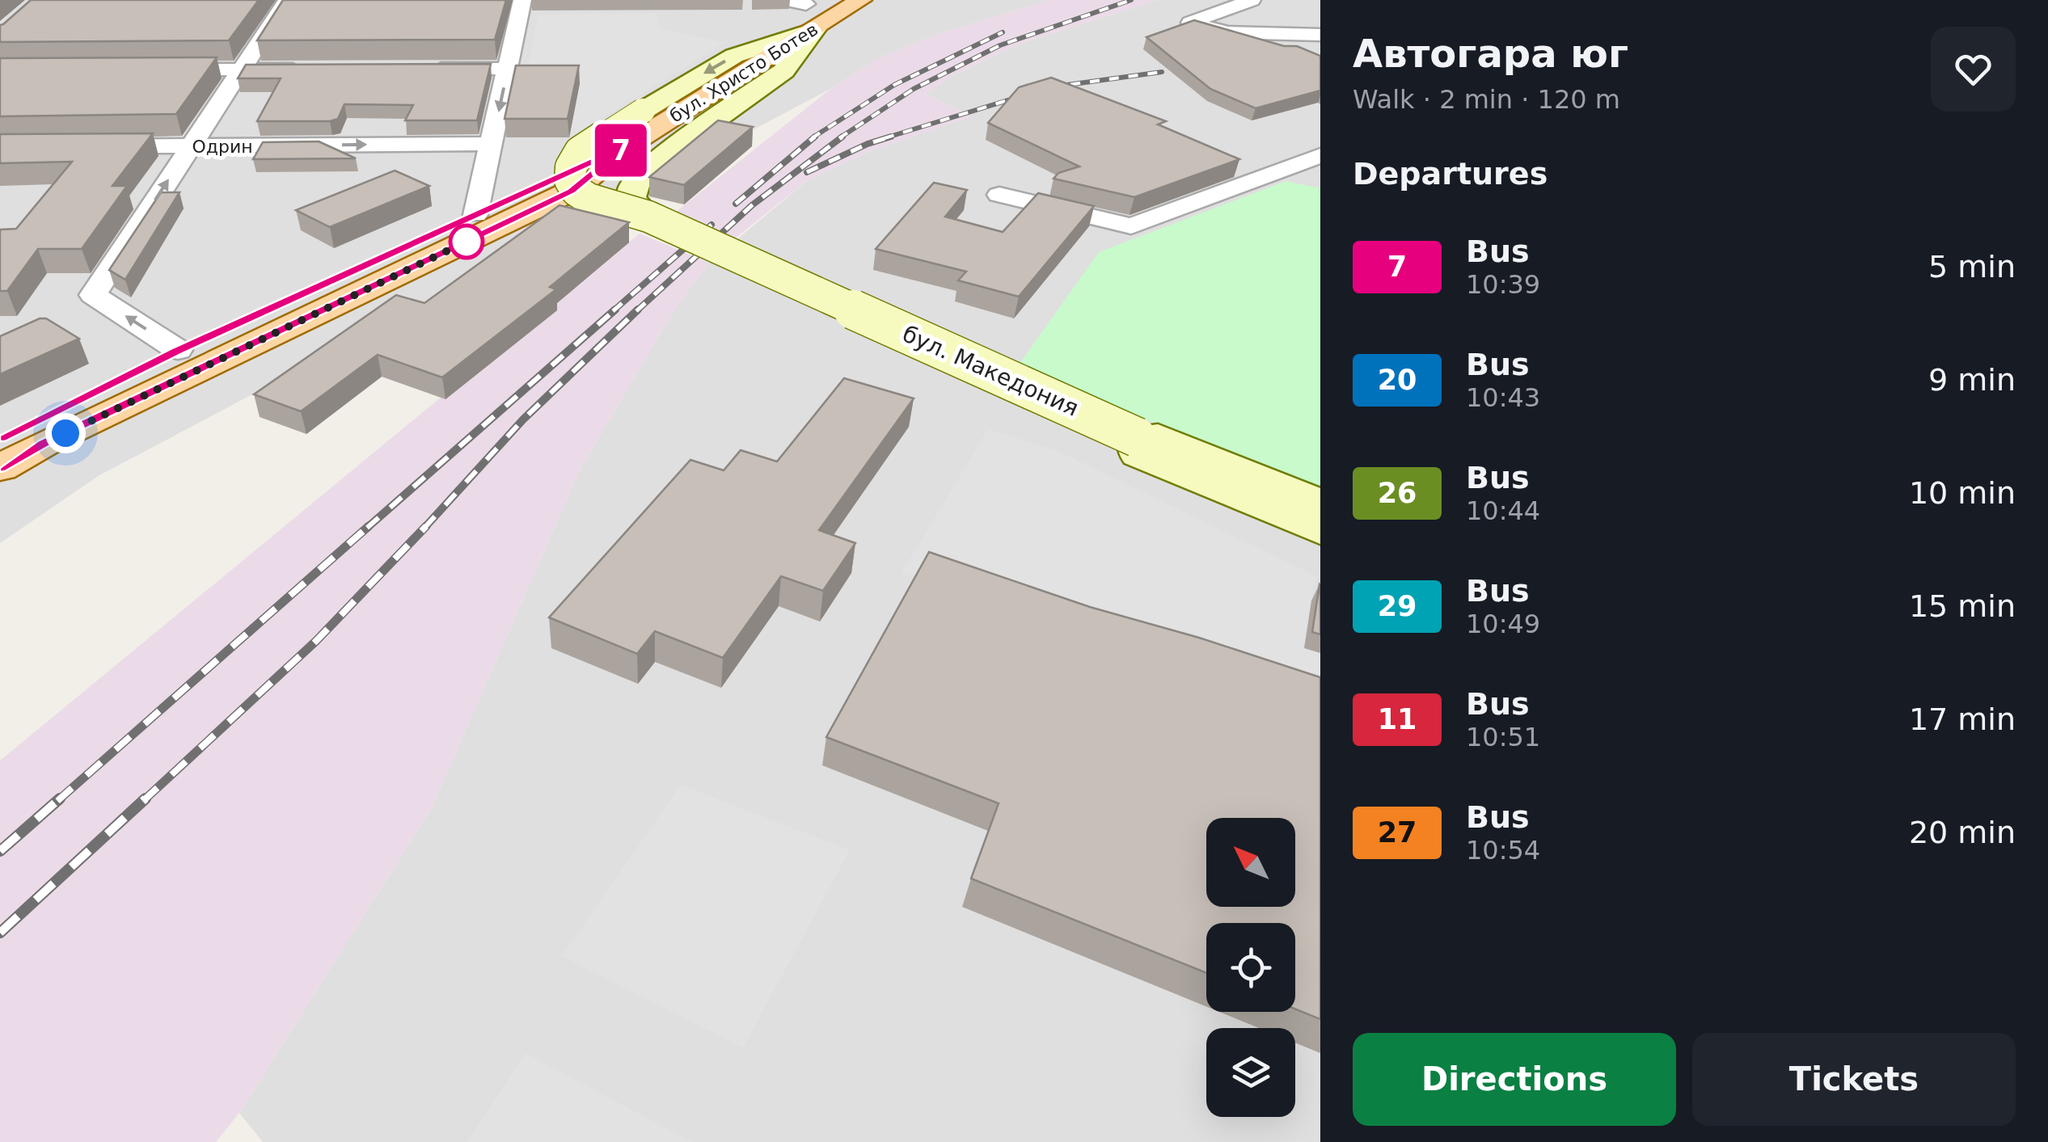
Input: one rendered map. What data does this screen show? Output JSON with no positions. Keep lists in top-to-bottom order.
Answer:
{
  "streets": {
    "main road": ["бул. Христо Ботев"],
    "street": ["Одрин", "бул. Македония"]
  },
  "crossings": [
    ["бул. Христо Ботев", "бул. Македония"]
  ],
  "lines": ["bus line 7"],
  "north": "top left",
  "page": {
    "on_map": "7",
    "heading": [
      ["Автогара юг", "Walk · 2 min · 120 m"],
      "Departures"
    ],
    "list": [
      {
        "mark": "7",
        "name": "Bus",
        "note": "10:39",
        "value": "5 min"
      },
      {
        "mark": "20",
        "name": "Bus",
        "note": "10:43",
        "value": "9 min"
      },
      {
        "mark": "26",
        "name": "Bus",
        "note": "10:44",
        "value": "10 min"
      },
      {
        "mark": "29",
        "name": "Bus",
        "note": "10:49",
        "value": "15 min"
      },
      {
        "mark": "11",
        "name": "Bus",
        "note": "10:51",
        "value": "17 min"
      },
      {
        "mark": "27",
        "name": "Bus",
        "note": "10:54",
        "value": "20 min"
      }
    ],
    "buttons": ["Directions", "Tickets"]
  }
}
